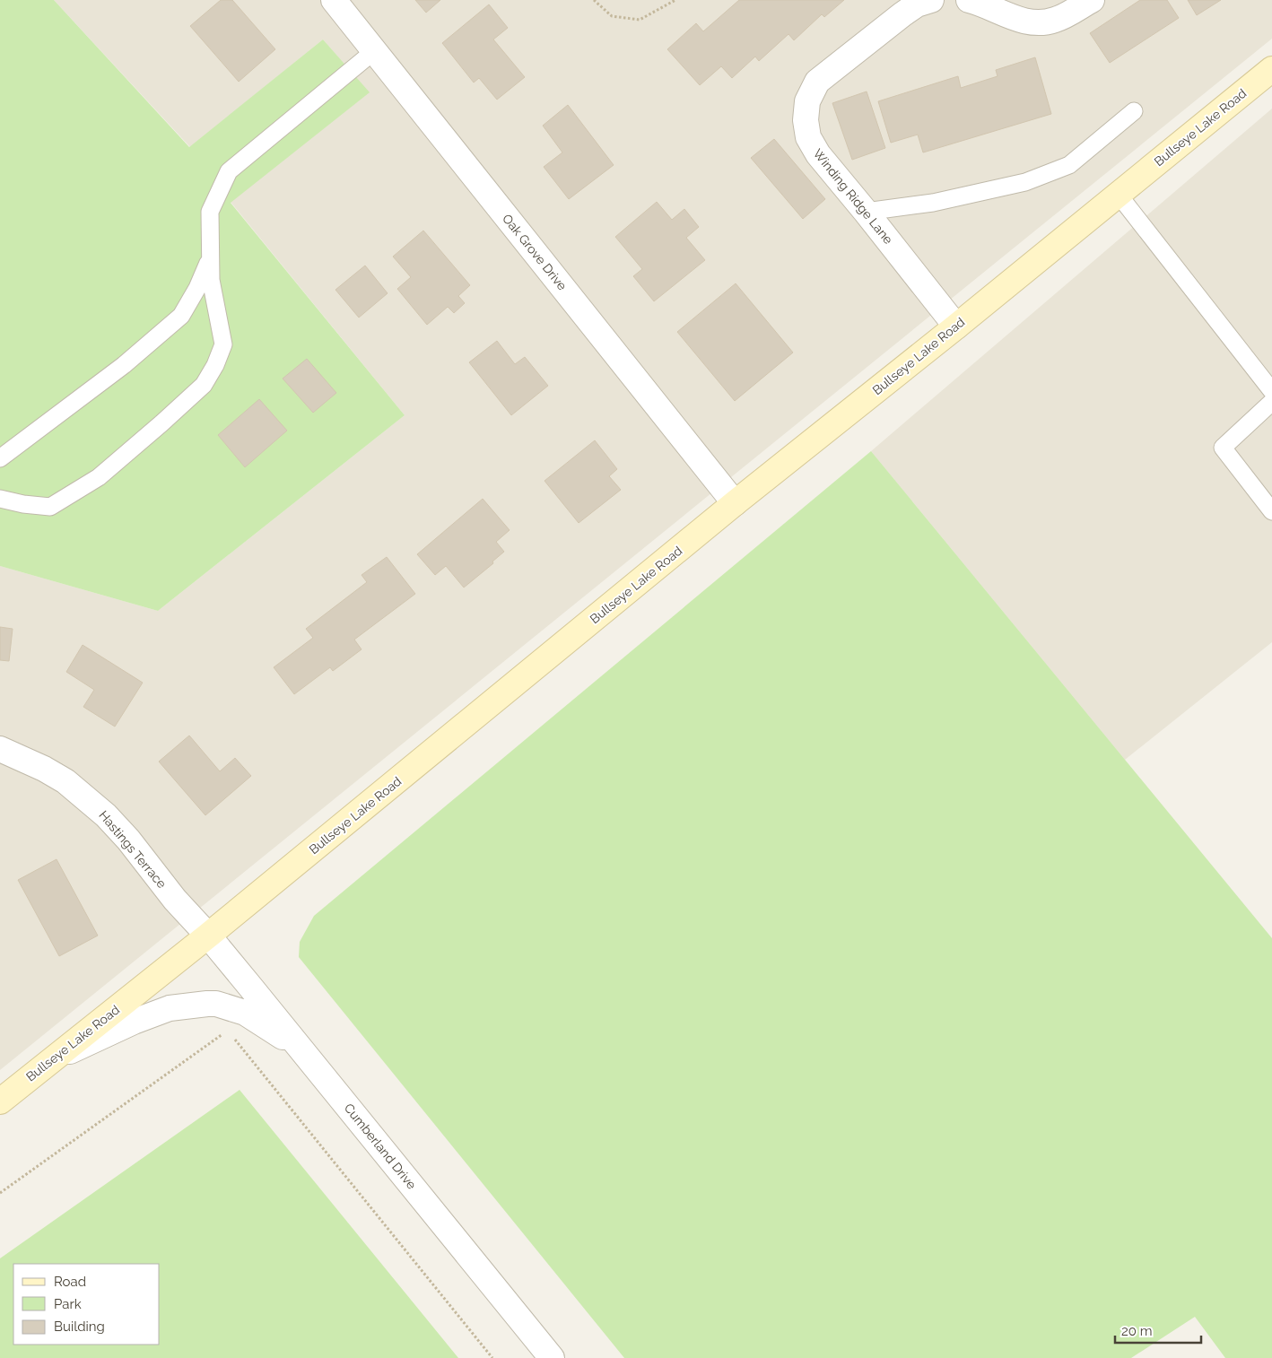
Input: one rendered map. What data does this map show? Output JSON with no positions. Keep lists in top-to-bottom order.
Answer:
{
  "streets": {
    "street": [
      "Bullseye Lake Road",
      "Winding Ridge Lane",
      "Oak Grove Drive",
      "Hastings Terrace",
      "Cumberland Drive"
    ]
  },
  "crossings": [
    ["Bullseye Lake Road", "Winding Ridge Lane"],
    ["Bullseye Lake Road", "Oak Grove Drive"],
    ["Bullseye Lake Road", "Hastings Terrace"],
    ["Bullseye Lake Road", "Cumberland Drive"],
    ["Hastings Terrace", "Cumberland Drive"]
  ],
  "legend": ["Road", "Park", "Building"],
  "scale_bar": "20 m"
}
